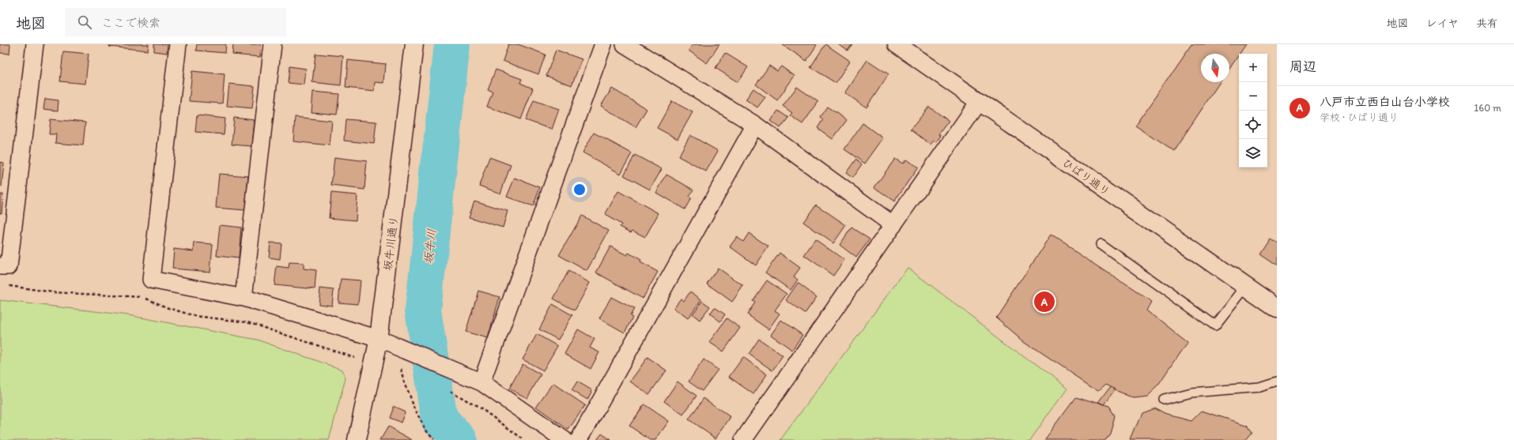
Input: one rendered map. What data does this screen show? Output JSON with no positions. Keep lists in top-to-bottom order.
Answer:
{
  "streets": {
    "street": ["ひばり通り", "坂牛川通り"]
  },
  "water": ["坂牛川"],
  "north": "bottom",
  "page": {
    "header": "地図",
    "search": "ここで検索",
    "nav": ["地図", "レイヤ", "共有"],
    "heading": "周辺",
    "map_buttons": ["+", "−"],
    "list": [
      {
        "mark": "A",
        "name": "八戸市立西白山台小学校",
        "note": "学校 · ひばり通り",
        "value": "160 m"
      }
    ],
    "pins": "A"
  }
}
